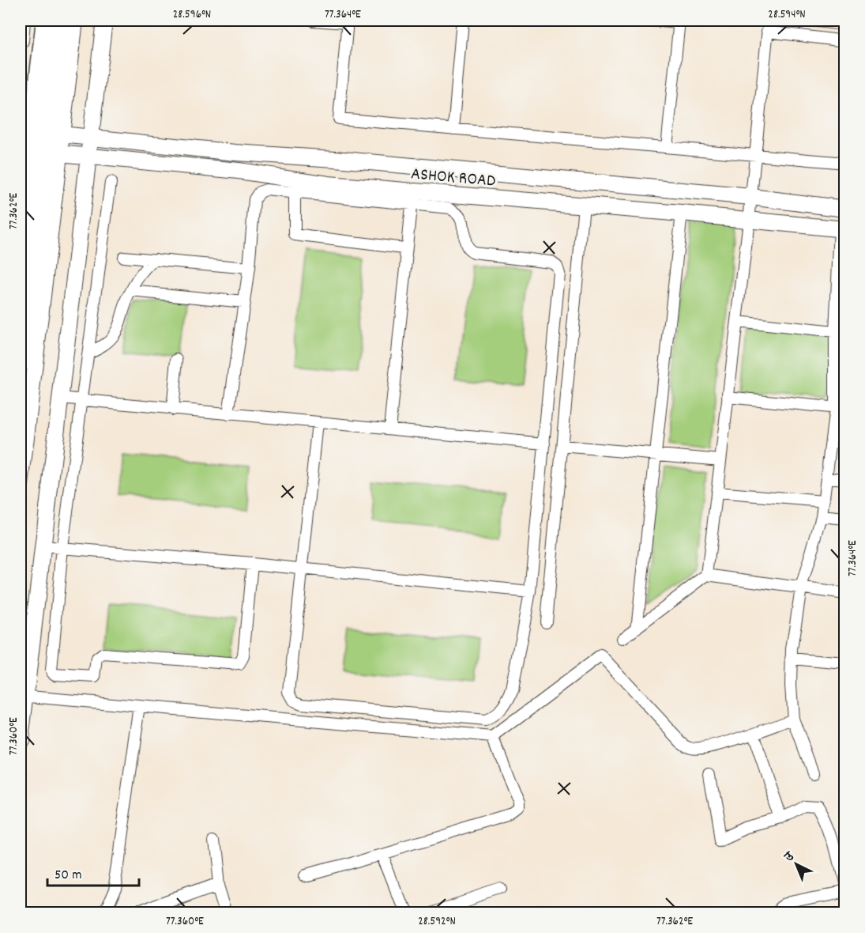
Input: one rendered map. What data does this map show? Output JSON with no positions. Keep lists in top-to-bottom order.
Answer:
{
  "streets": {
    "street": ["ASHOK ROAD"]
  },
  "scale_bar": "50 m",
  "north": "top left",
  "coordinates": [
    "28.596°N",
    "77.364°E",
    "28.594°N",
    "77.362°E",
    "77.360°E",
    "28.592°N"
  ]
}
